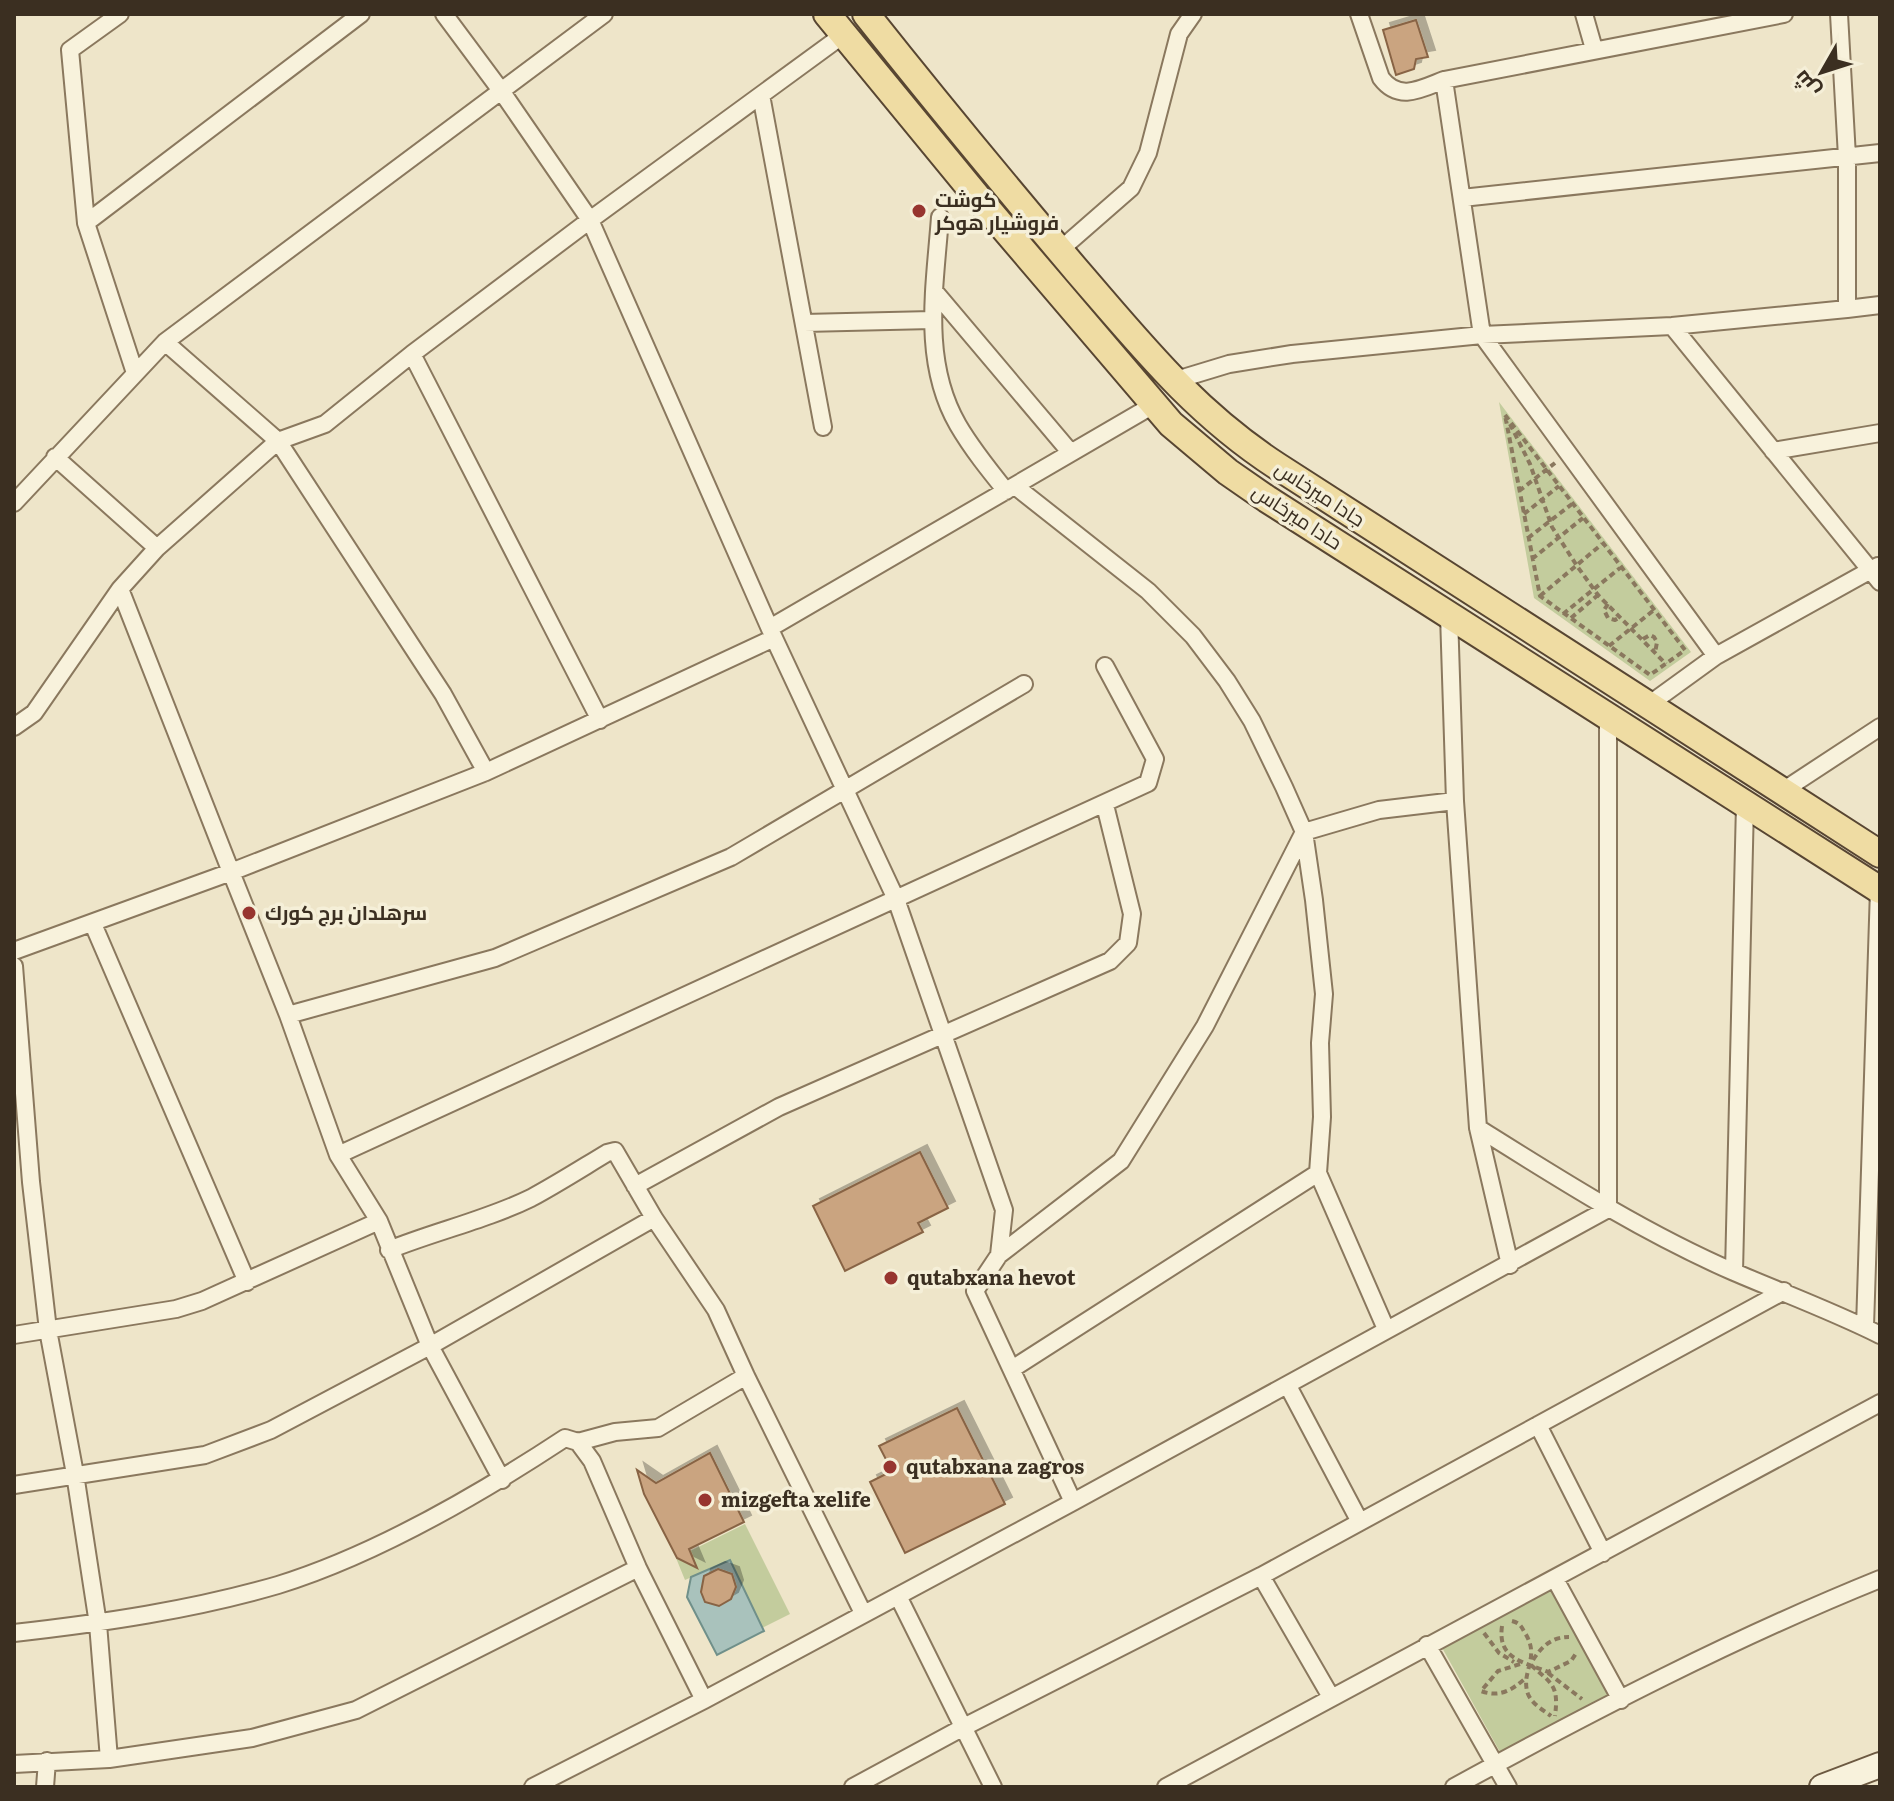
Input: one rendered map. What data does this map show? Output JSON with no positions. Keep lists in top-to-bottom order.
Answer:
{
  "streets": {
    "main road": ["جادا ميرخاس", "حادا ميرخاس"]
  },
  "places": [
    "كوشت فروشيار هوكر",
    "سرهلدان برج كورك",
    "qutabxana hevot",
    "qutabxana zagros",
    "mizgefta xelife"
  ],
  "north": "bottom left"
}
